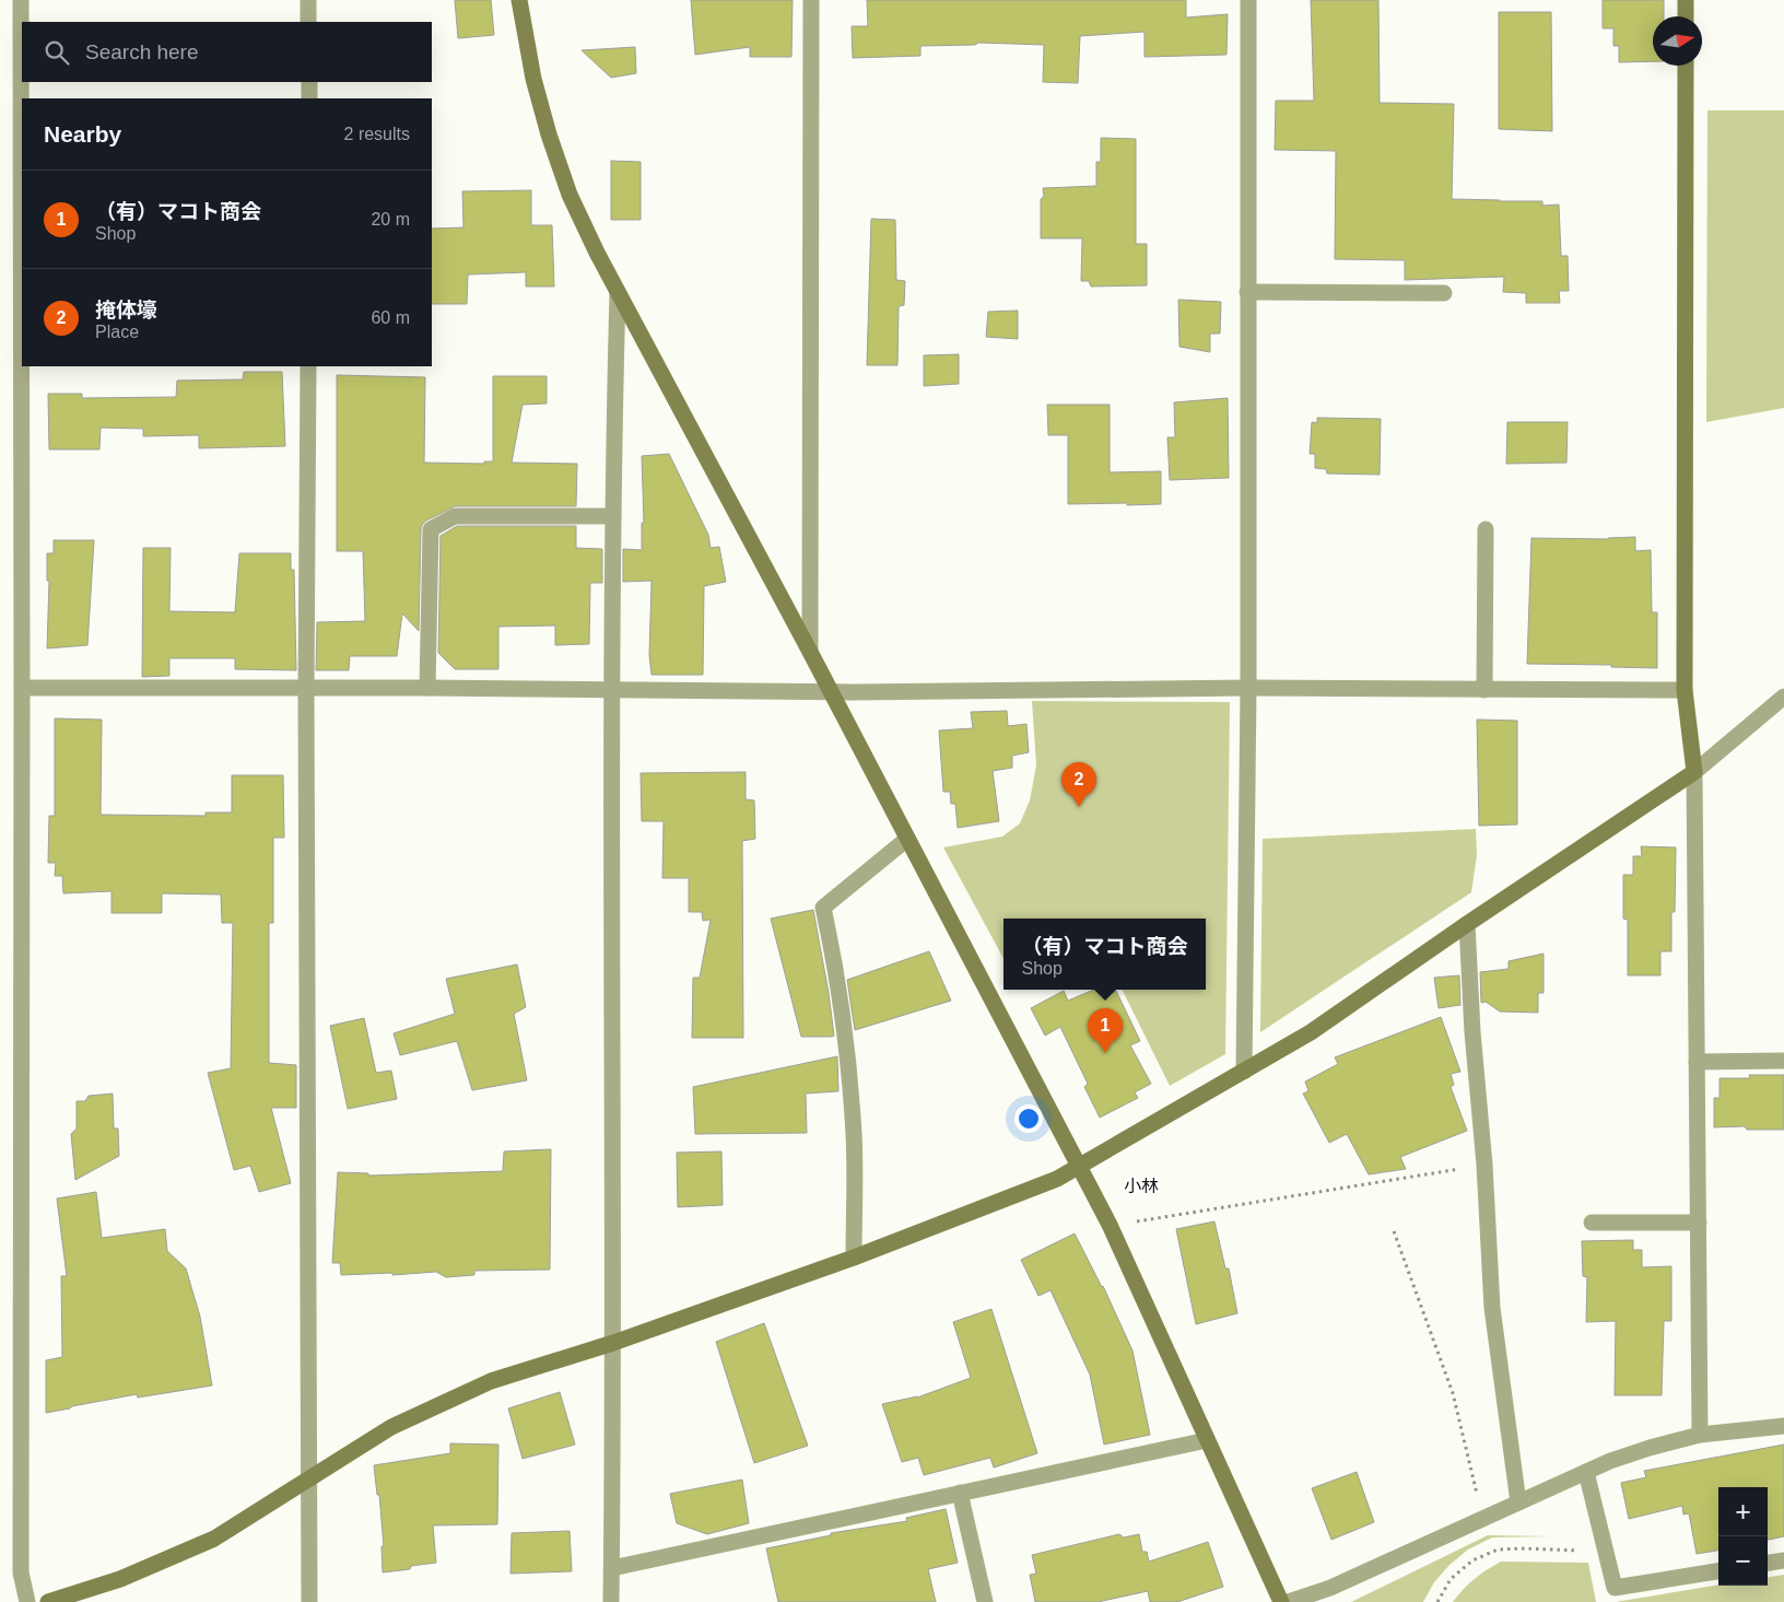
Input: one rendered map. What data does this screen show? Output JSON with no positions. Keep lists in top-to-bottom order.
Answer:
{
  "districts": ["小林"],
  "north": "right",
  "page": {
    "search": "Search here",
    "heading": ["Nearby", "2 results"],
    "list": [
      {
        "mark": "1",
        "name": "（有）マコト商会",
        "note": "Shop",
        "value": "20 m"
      },
      {
        "mark": "2",
        "name": "掩体壕",
        "note": "Place",
        "value": "60 m"
      }
    ],
    "pins": ["2", "1"],
    "popup": ["（有）マコト商会", "Shop"],
    "map_buttons": ["+", "−"]
  }
}
